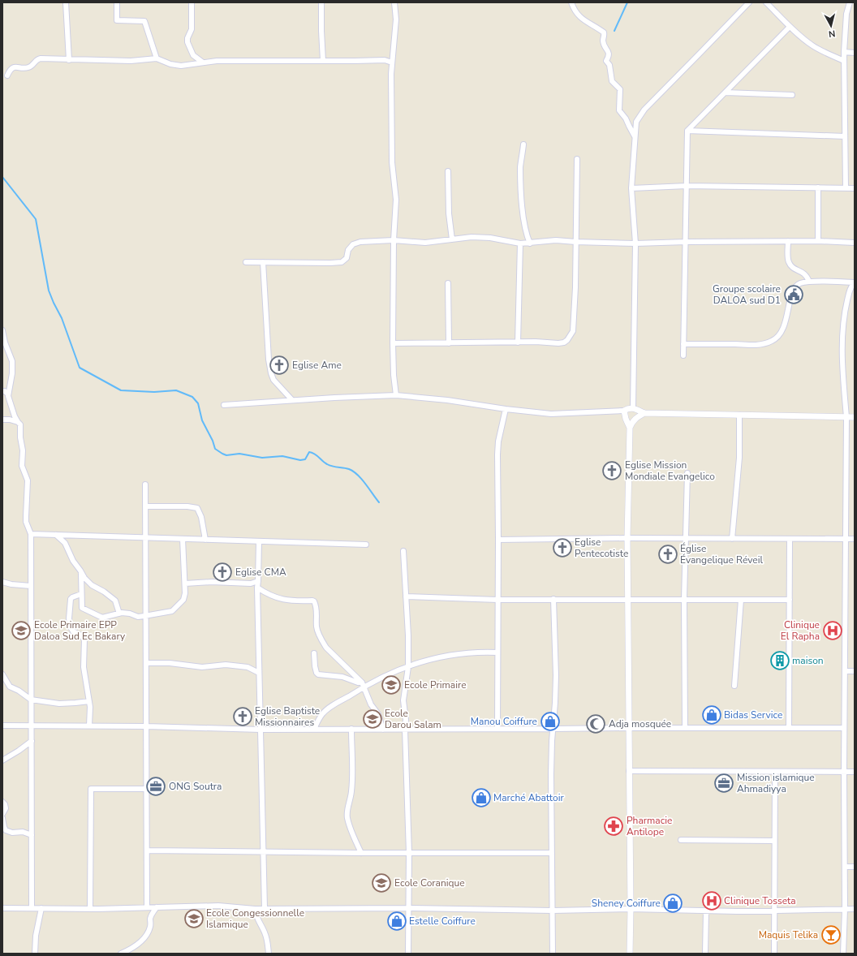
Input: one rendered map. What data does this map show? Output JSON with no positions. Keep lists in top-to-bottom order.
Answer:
{
  "places": {
    "public building": ["Groupe scolaire DALOA sud D1"],
    "church": [
      "Eglise Ame",
      "Eglise Mission Mondiale Evangelico",
      "Eglise Pentecotiste",
      "Église Évangelique Réveil",
      "Eglise CMA",
      "Eglise Baptiste Missionnaires"
    ],
    "school or university": [
      "Ecole Primaire EPP Daloa Sud Ec Bakary",
      "Ecole Primaire",
      "Ecole Darou Salam",
      "Ecole Coranique",
      "Ecole Congessionnelle Islamique"
    ],
    "hospital": ["Clinique El Rapha", "Clinique Tosseta"],
    "building": ["maison"],
    "shop": [
      "Bidas Service",
      "Manou Coiffure",
      "Marché Abattoir",
      "Sheney Coiffure",
      "Estelle Coiffure"
    ],
    "mosque": ["Adja mosquée"],
    "office": ["Mission islamique Ahmadiyya", "ONG Soutra"],
    "pharmacy": ["Pharmacie Antilope"],
    "bar": ["Maquis Telika"]
  },
  "north": "bottom"
}
